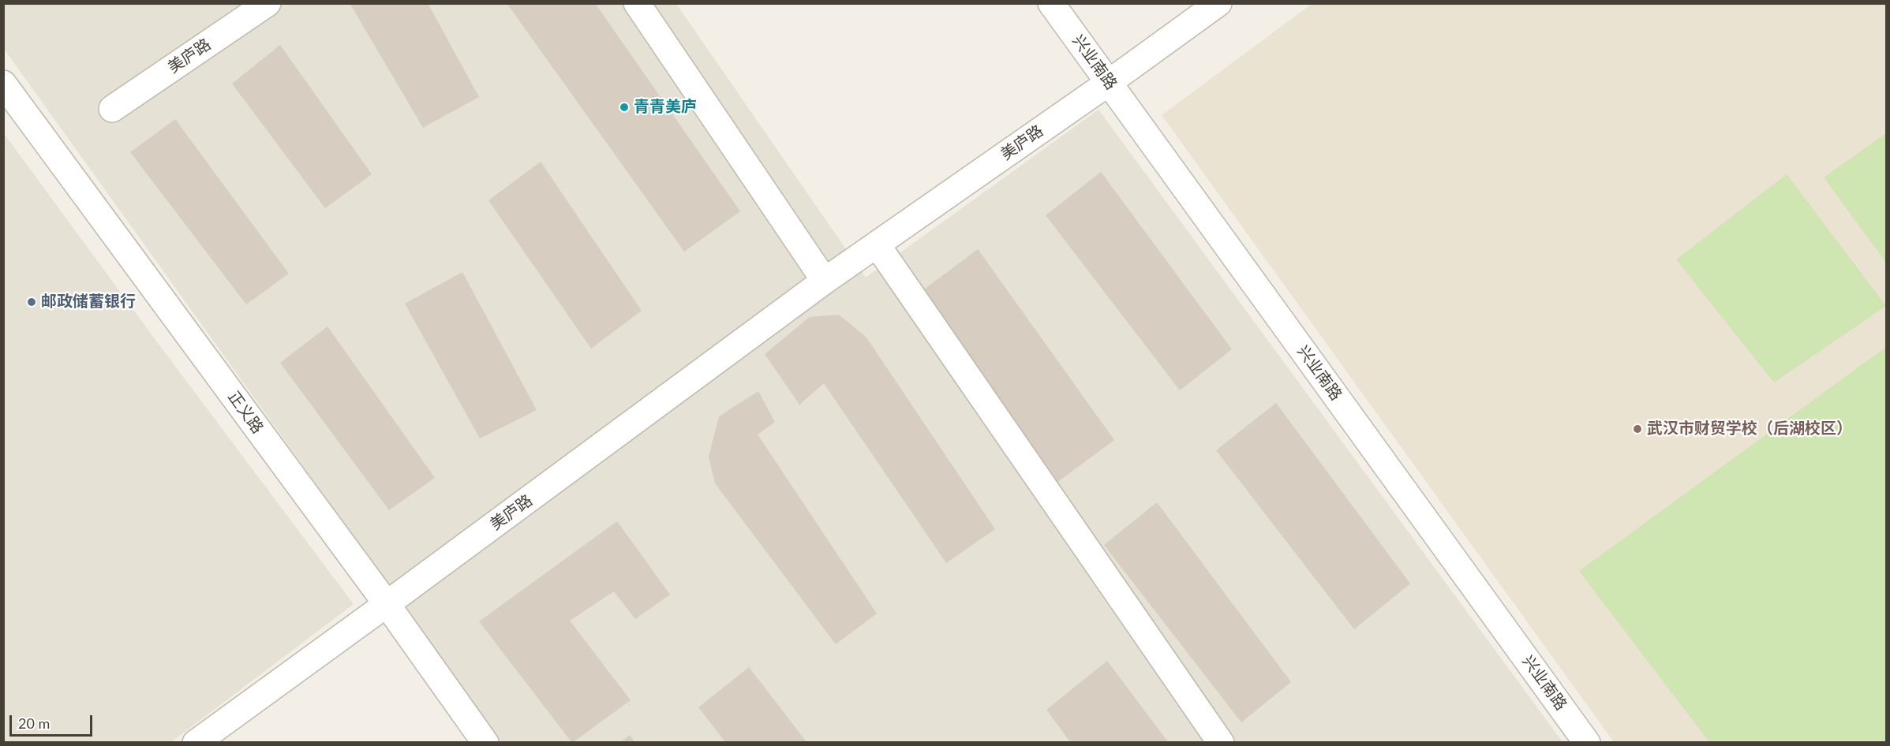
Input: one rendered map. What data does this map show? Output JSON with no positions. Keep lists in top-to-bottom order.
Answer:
{
  "streets": {
    "street": ["美庐路", "兴业南路", "正义路"]
  },
  "crossings": [
    ["美庐路", "兴业南路"],
    ["美庐路", "正义路"]
  ],
  "places": ["青青美庐", "邮政储蓄银行", "武汉市财贸学校（后湖校区）"],
  "scale_bar": "20 m"
}
